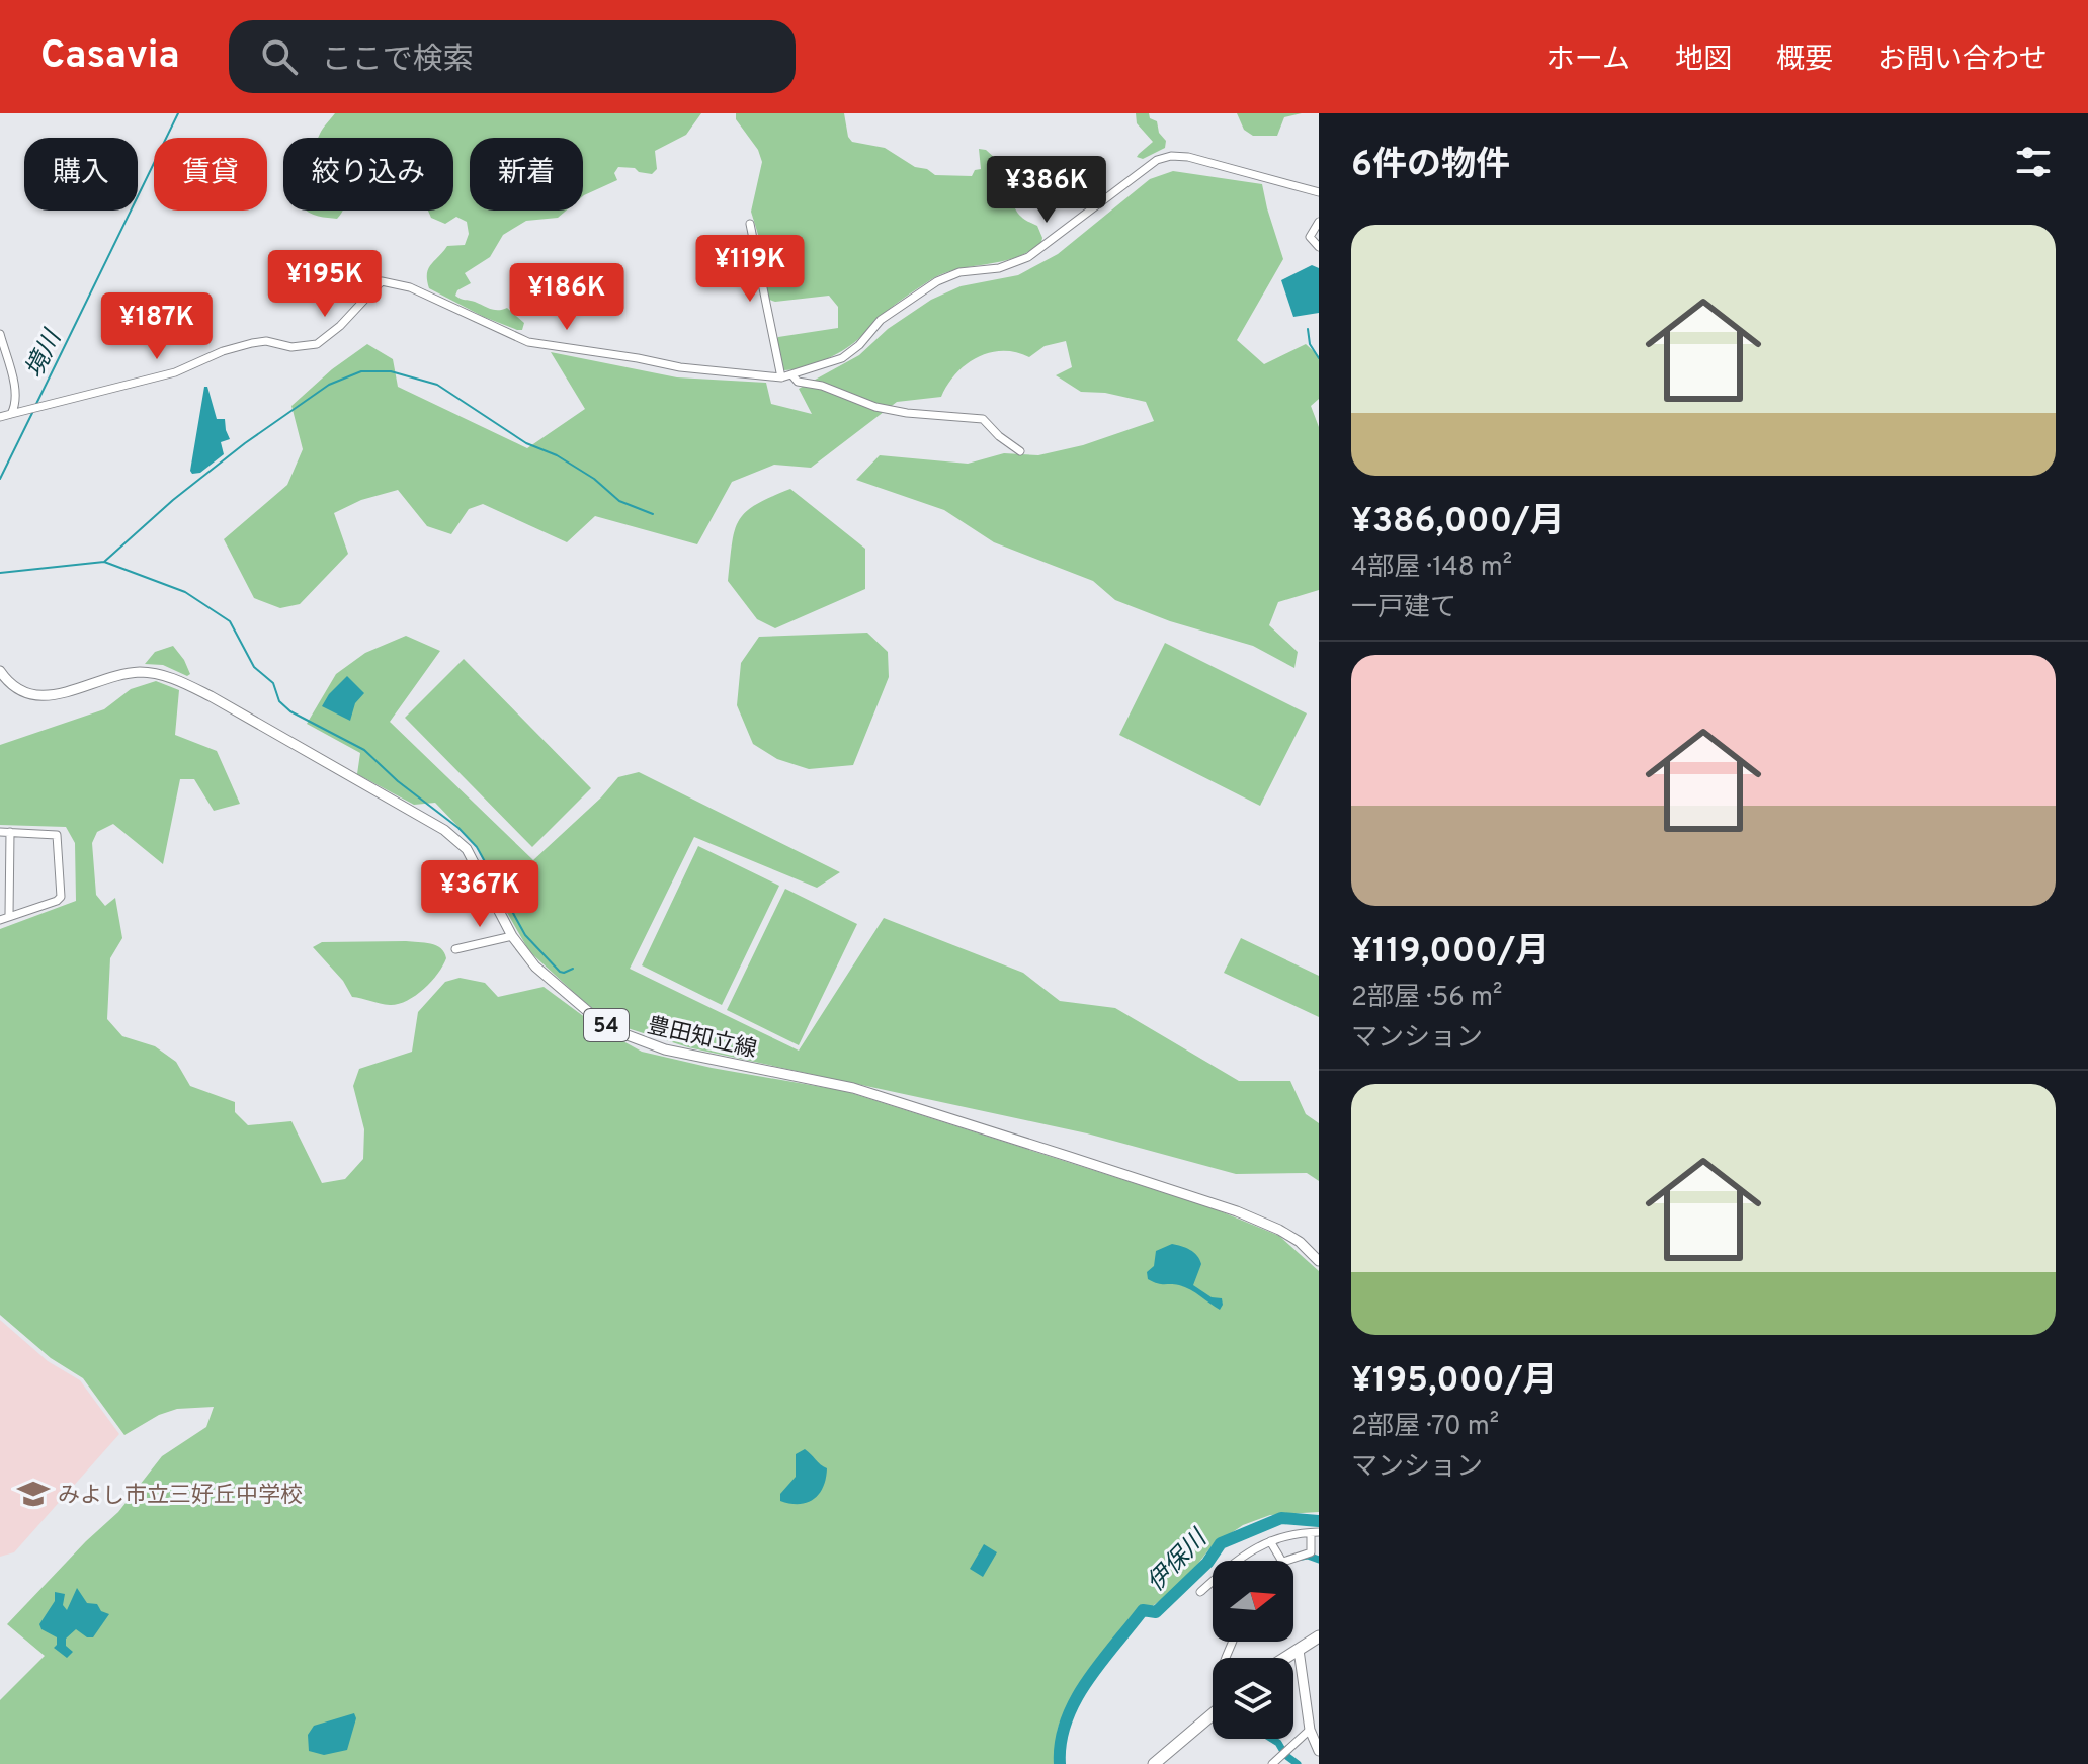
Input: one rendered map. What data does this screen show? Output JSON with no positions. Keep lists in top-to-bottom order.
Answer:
{
  "streets": {
    "main road": ["54", "豊田知立線"]
  },
  "water": ["境川", "伊保川"],
  "places": {
    "school or university": ["みよし市立三好丘中学校"]
  },
  "north": "right",
  "page": {
    "header": "Casavia",
    "search": "ここで検索",
    "nav": [
      "ホーム",
      "地図",
      "概要",
      "お問い合わせ"
    ],
    "heading": "6件の物件",
    "chip": [
      "購入",
      "賃貸",
      "絞り込み",
      "新着"
    ],
    "price": [
      "¥386K",
      "¥119K",
      "¥195K",
      "¥186K",
      "¥187K",
      "¥367K"
    ],
    "list": [
      {
        "name": "¥386,000/月",
        "note": "4部屋 · 148 m² · 一戸建て"
      },
      {
        "name": "¥119,000/月",
        "note": "2部屋 · 56 m² · マンション"
      },
      {
        "name": "¥195,000/月",
        "note": "2部屋 · 70 m² · マンション"
      }
    ]
  }
}
